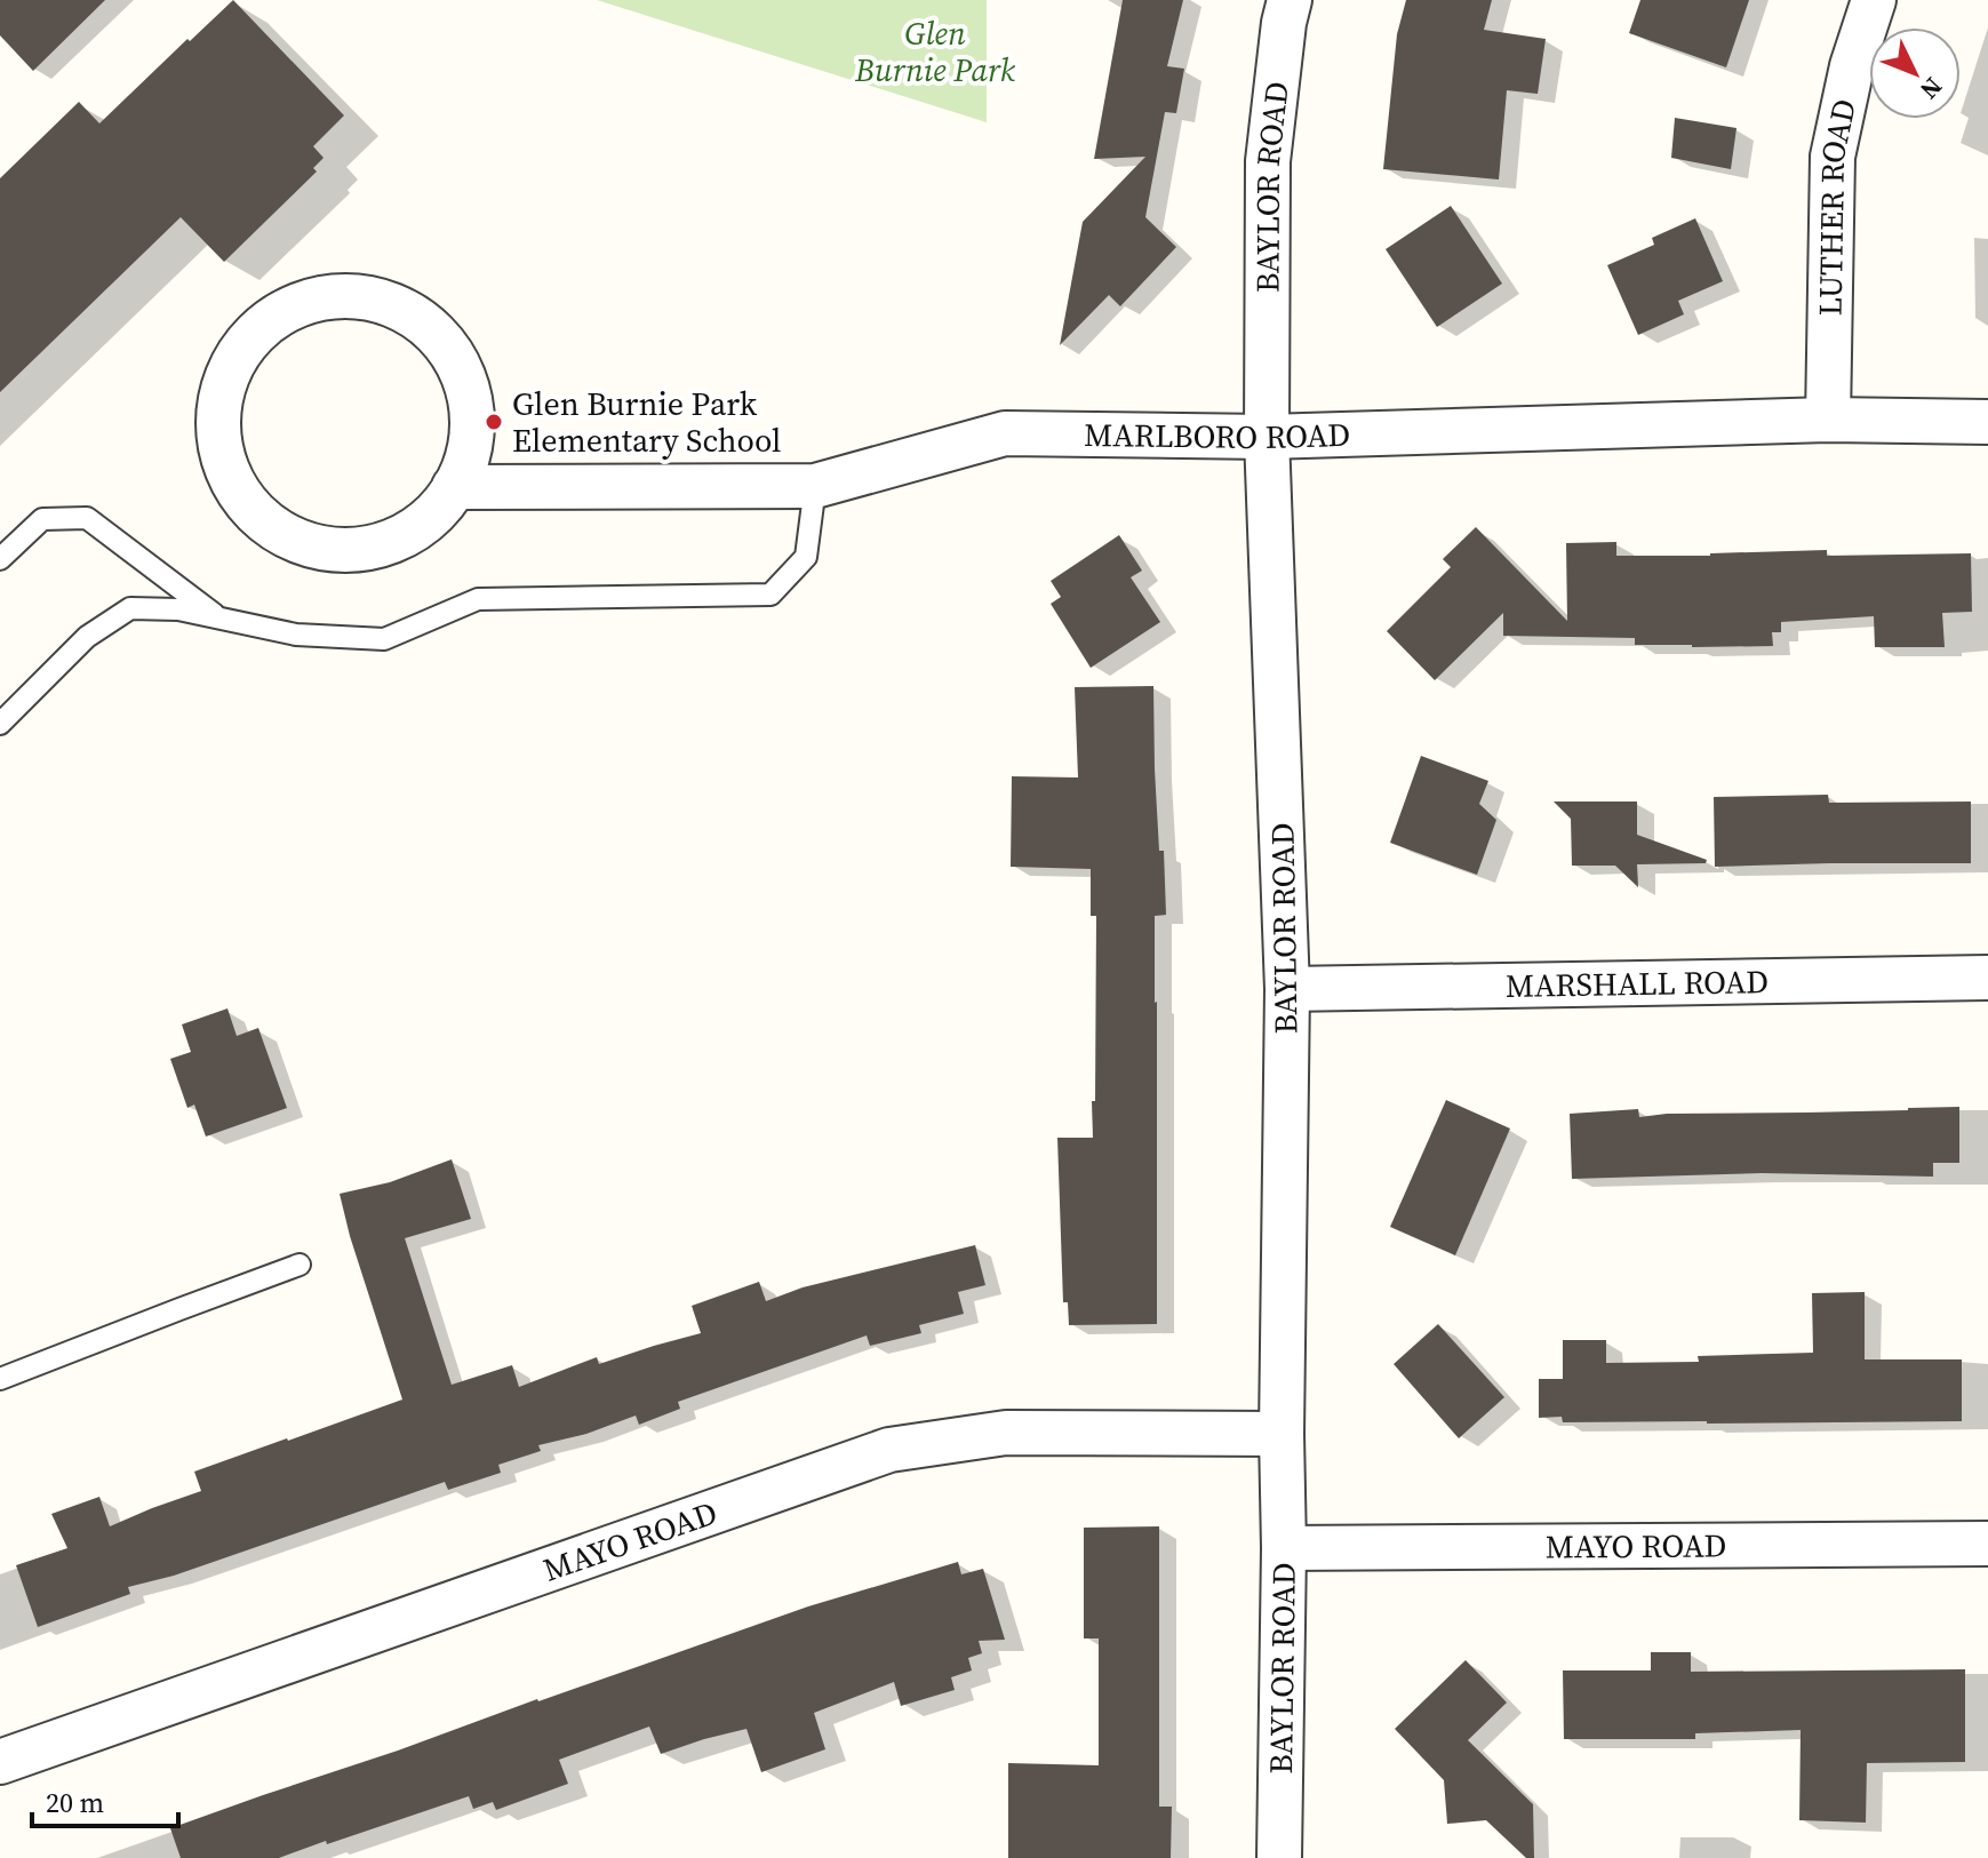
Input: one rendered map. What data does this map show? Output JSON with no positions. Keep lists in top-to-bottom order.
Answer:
{
  "streets": {
    "street": [
      "BAYLOR ROAD",
      "LUTHER ROAD",
      "MARLBORO ROAD",
      "MARSHALL ROAD",
      "MAYO ROAD"
    ]
  },
  "crossings": [
    ["BAYLOR ROAD", "MARLBORO ROAD"],
    ["BAYLOR ROAD", "MARSHALL ROAD"],
    ["BAYLOR ROAD", "MAYO ROAD"],
    ["LUTHER ROAD", "MARLBORO ROAD"]
  ],
  "parks": ["Glen Burnie Park"],
  "places": ["Glen Burnie Park Elementary School"],
  "scale_bar": "20 m",
  "north": "bottom right"
}
